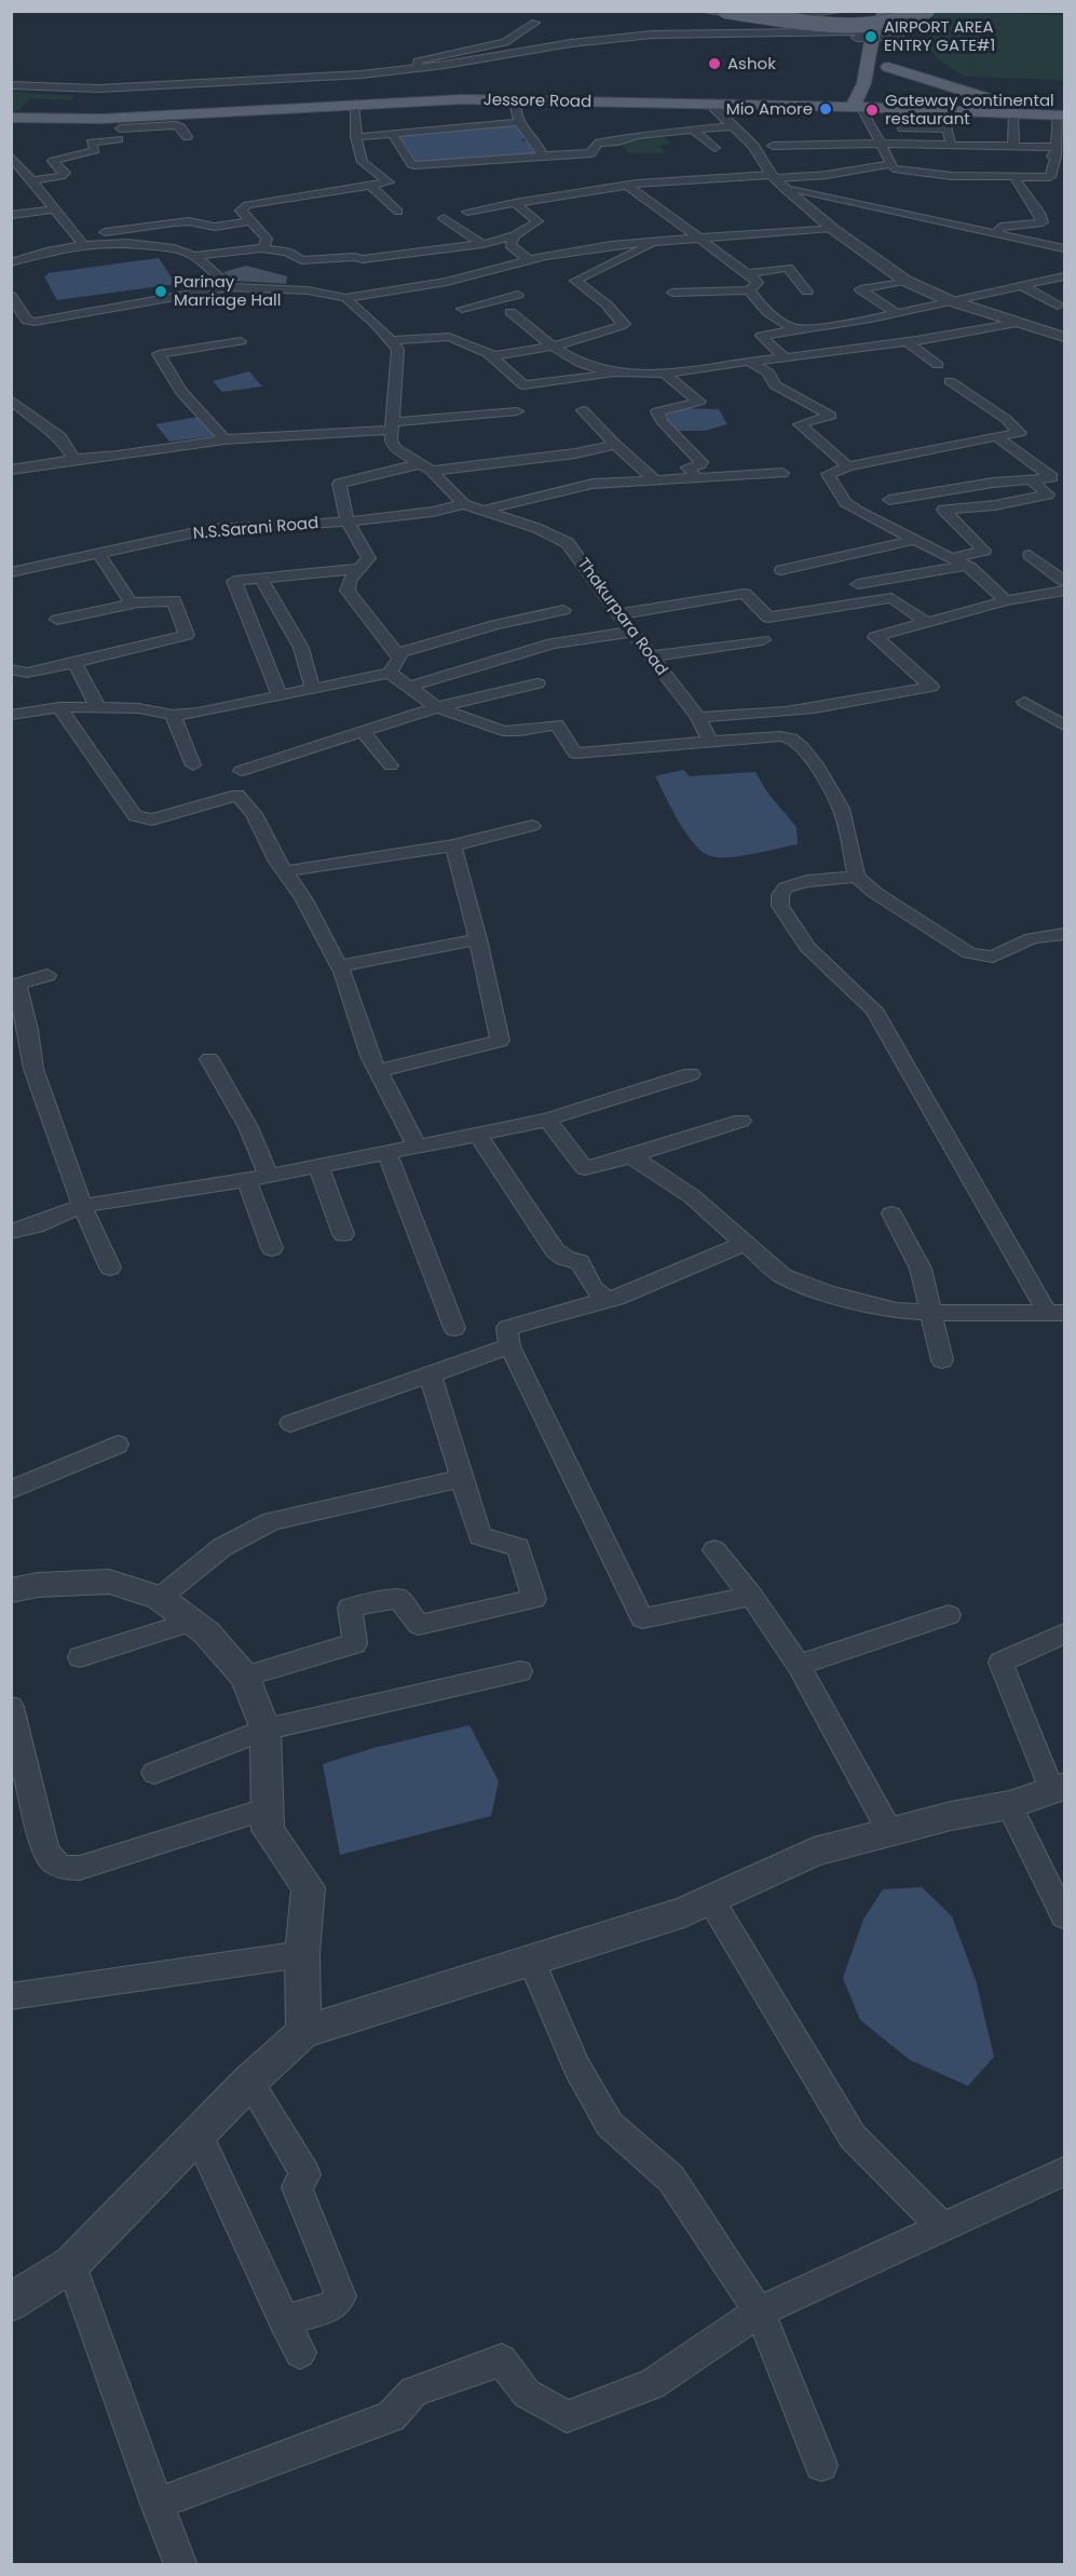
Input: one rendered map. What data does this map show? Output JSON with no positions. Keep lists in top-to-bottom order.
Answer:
{
  "streets": {
    "main road": ["Jessore Road"],
    "street": ["N.S.Sarani Road", "Thakurpara Road"]
  },
  "crossings": [
    ["N.S.Sarani Road", "Thakurpara Road"]
  ],
  "places": [
    "AIRPORT AREA ENTRY GATE#1",
    "Ashok",
    "Mio Amore",
    "Gateway continental restaurant",
    "Parinay Marriage Hall"
  ]
}
